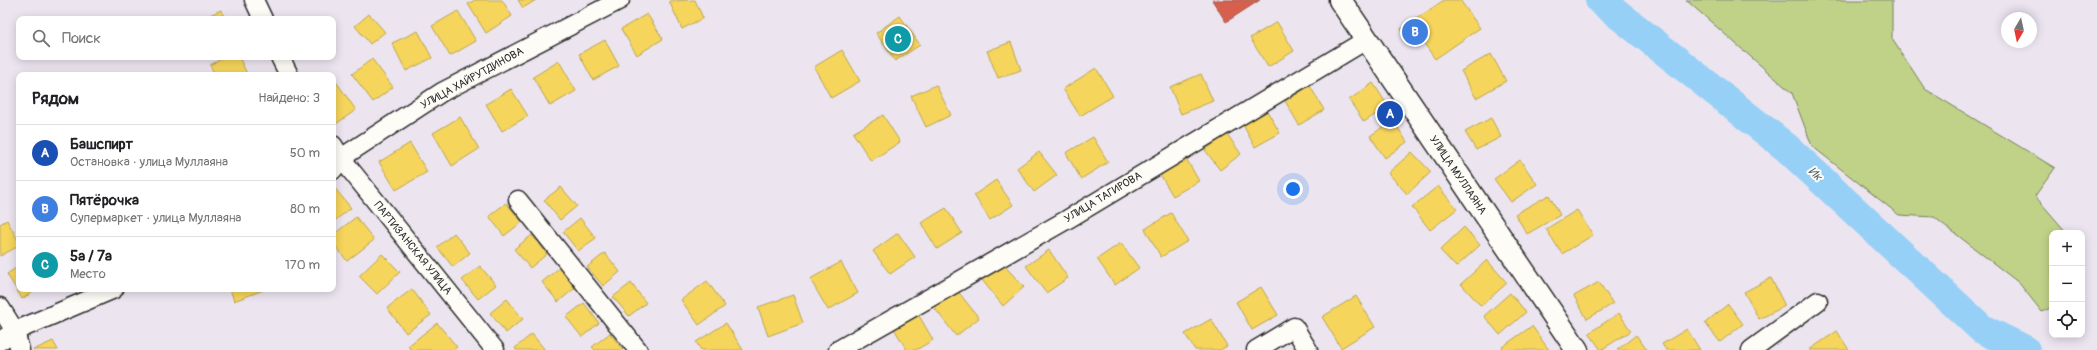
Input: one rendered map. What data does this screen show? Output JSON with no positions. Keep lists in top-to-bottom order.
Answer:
{
  "streets": {
    "main road": ["УЛИЦА МУЛЛАЯНА"],
    "street": ["УЛИЦА ХАЙРУТДИНОВА", "УЛИЦА ТАГИРОВА", "ПАРТИЗАНСКАЯ УЛИЦА"]
  },
  "crossings": [
    ["УЛИЦА ХАЙРУТДИНОВА", "ПАРТИЗАНСКАЯ УЛИЦА"],
    ["УЛИЦА МУЛЛАЯНА", "УЛИЦА ТАГИРОВА"]
  ],
  "water": ["Ик"],
  "north": "bottom",
  "page": {
    "search": "Поиск",
    "pins": ["B", "C", "A"],
    "heading": ["Рядом", "Найдено: 3"],
    "list": [
      {
        "mark": "A",
        "name": "Башспирт",
        "note": "Остановка · улица Муллаяна",
        "value": "50 m"
      },
      {
        "mark": "B",
        "name": "Пятёрочка",
        "note": "Супермаркет · улица Муллаяна",
        "value": "80 m"
      },
      {
        "mark": "C",
        "name": "5а / 7а",
        "note": "Место",
        "value": "170 m"
      }
    ],
    "map_buttons": ["+", "−"]
  }
}
